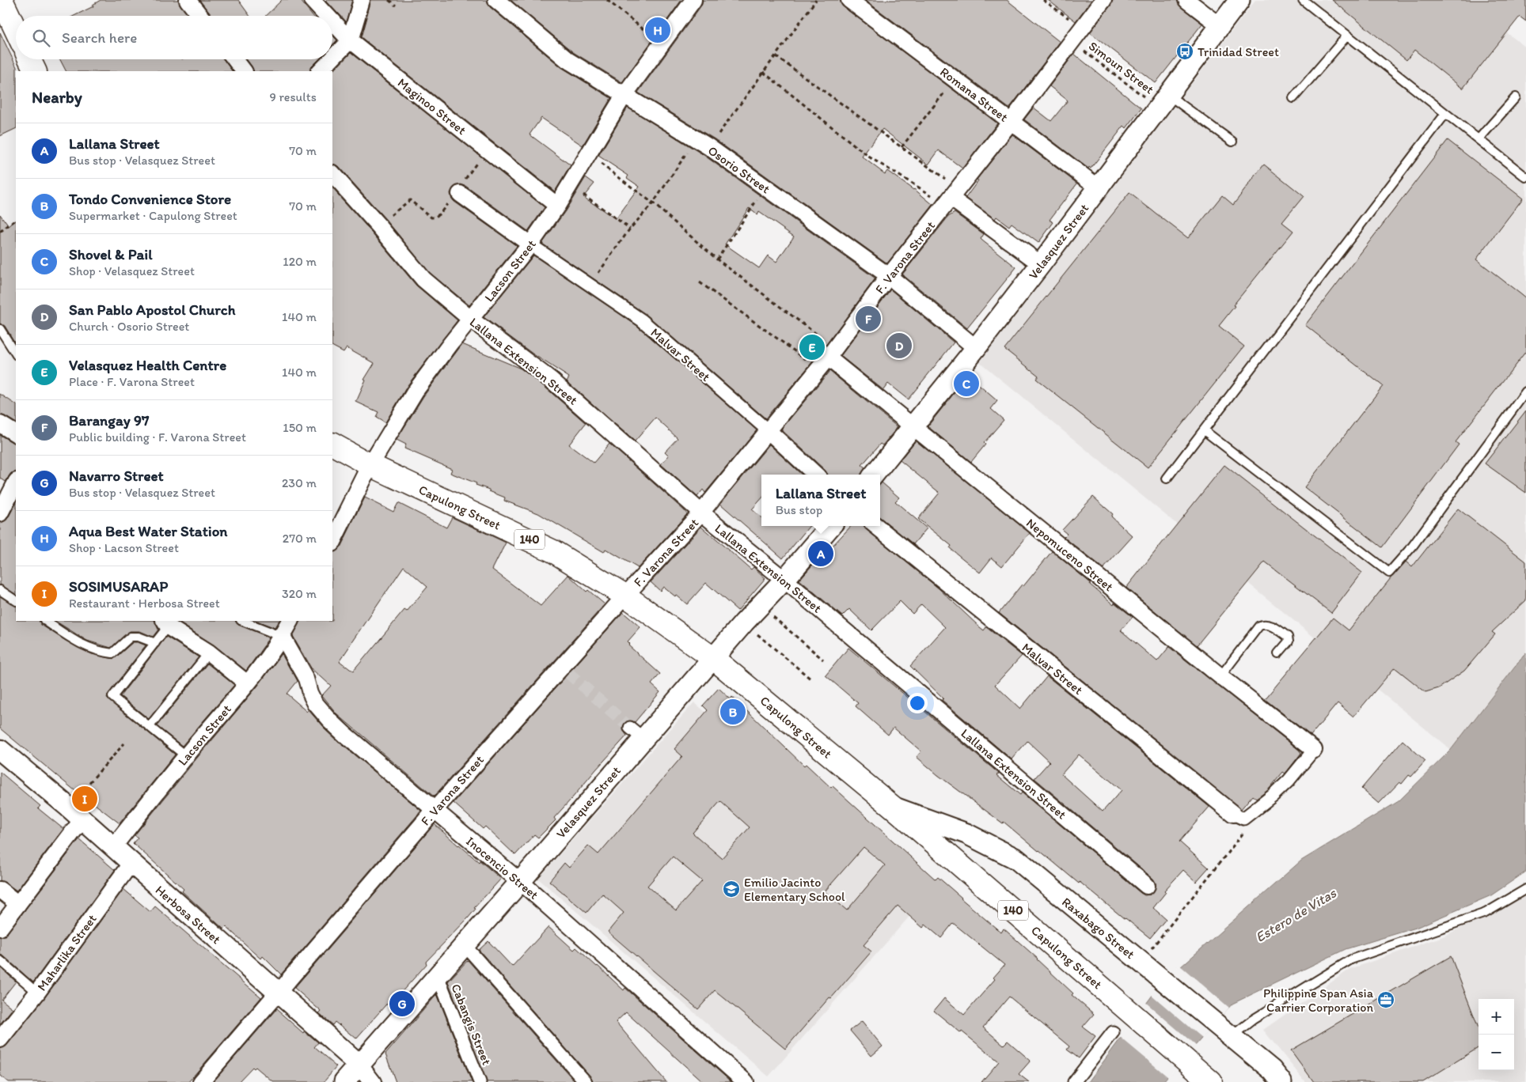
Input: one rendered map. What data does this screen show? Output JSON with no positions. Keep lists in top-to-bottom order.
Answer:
{
  "streets": {
    "main road": ["Capulong Street", "140"],
    "street": [
      "Romana Street",
      "Maginoo Street",
      "Osorio Street",
      "Velasquez Street",
      "F. Varona Street",
      "Lacson Street",
      "Malvar Street",
      "Lallana Extension Street",
      "Nepomuceno Street",
      "Inocencio Street",
      "Herbosa Street",
      "Raxabago Street",
      "Maharlika Street",
      "Cabangis Street"
    ],
    "path": ["Simoun Street"]
  },
  "crossings": [
    ["Simoun Street", "Velasquez Street"],
    ["Simoun Street", "F. Varona Street"],
    ["Romana Street", "Velasquez Street"],
    ["Romana Street", "F. Varona Street"],
    ["Maginoo Street", "Lacson Street"],
    ["Osorio Street", "Velasquez Street"],
    ["Osorio Street", "F. Varona Street"],
    ["Osorio Street", "Lacson Street"],
    ["Velasquez Street", "Lallana Extension Street"],
    ["Velasquez Street", "Capulong Street"],
    ["Velasquez Street", "Nepomuceno Street"],
    ["Velasquez Street", "Inocencio Street"],
    ["Velasquez Street", "Herbosa Street"],
    ["Velasquez Street", "Cabangis Street"],
    ["F. Varona Street", "Malvar Street"],
    ["F. Varona Street", "Lallana Extension Street"],
    ["F. Varona Street", "Capulong Street"],
    ["F. Varona Street", "Nepomuceno Street"],
    ["F. Varona Street", "Inocencio Street"],
    ["F. Varona Street", "Herbosa Street"],
    ["Lacson Street", "Malvar Street"],
    ["Lacson Street", "Lallana Extension Street"],
    ["Lacson Street", "Capulong Street"],
    ["Lacson Street", "Inocencio Street"],
    ["Lacson Street", "Herbosa Street"],
    ["Capulong Street", "Raxabago Street"],
    ["Herbosa Street", "Maharlika Street"]
  ],
  "water": ["Estero de Vitas"],
  "places": {
    "bus stop": ["Trinidad Street"],
    "school or university": ["Emilio Jacinto Elementary School"],
    "office": ["Philippine Span Asia Carrier Corporation"]
  },
  "page": {
    "pins": [
      "H",
      "F",
      "D",
      "E",
      "C",
      "A",
      "B",
      "I",
      "G"
    ],
    "search": "Search here",
    "heading": ["Nearby", "9 results"],
    "list": [
      {
        "mark": "A",
        "name": "Lallana Street",
        "note": "Bus stop · Velasquez Street",
        "value": "70 m"
      },
      {
        "mark": "B",
        "name": "Tondo Convenience Store",
        "note": "Supermarket · Capulong Street",
        "value": "70 m"
      },
      {
        "mark": "C",
        "name": "Shovel & Pail",
        "note": "Shop · Velasquez Street",
        "value": "120 m"
      },
      {
        "mark": "D",
        "name": "San Pablo Apostol Church",
        "note": "Church · Osorio Street",
        "value": "140 m"
      },
      {
        "mark": "E",
        "name": "Velasquez Health Centre",
        "note": "Place · F. Varona Street",
        "value": "140 m"
      },
      {
        "mark": "F",
        "name": "Barangay 97",
        "note": "Public building · F. Varona Street",
        "value": "150 m"
      },
      {
        "mark": "G",
        "name": "Navarro Street",
        "note": "Bus stop · Velasquez Street",
        "value": "230 m"
      },
      {
        "mark": "H",
        "name": "Aqua Best Water Station",
        "note": "Shop · Lacson Street",
        "value": "270 m"
      },
      {
        "mark": "I",
        "name": "SOSIMUSARAP",
        "note": "Restaurant · Herbosa Street",
        "value": "320 m"
      }
    ],
    "popup": ["Lallana Street", "Bus stop"],
    "map_buttons": ["+", "−"]
  }
}
